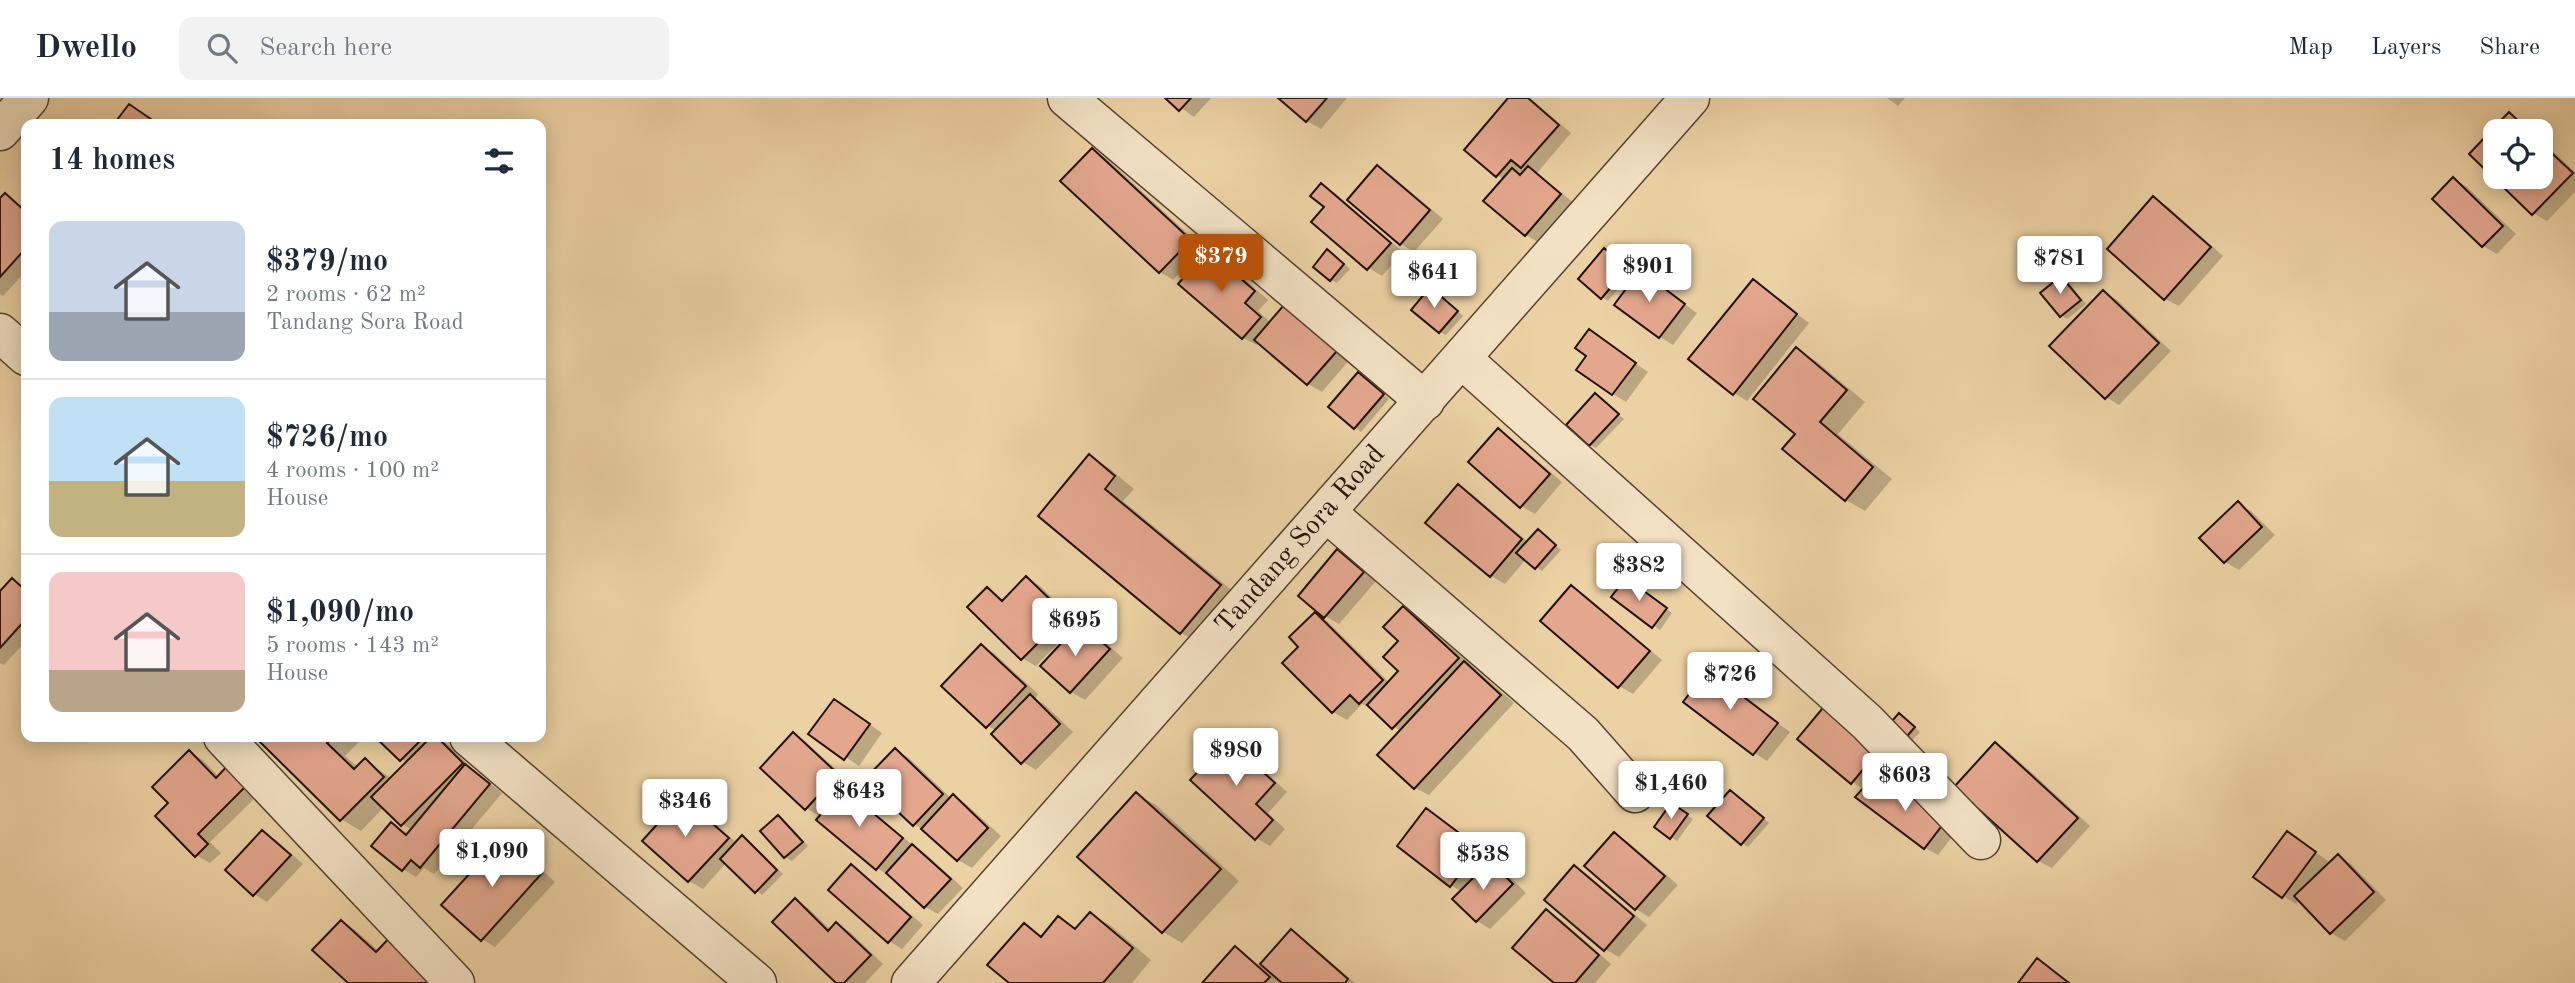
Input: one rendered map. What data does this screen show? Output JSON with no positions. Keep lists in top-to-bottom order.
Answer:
{
  "streets": {
    "street": ["Tandang Sora Road"]
  },
  "page": {
    "header": "Dwello",
    "search": "Search here",
    "nav": ["Map", "Layers", "Share"],
    "heading": "14 homes",
    "list": [
      {
        "name": "$379/mo",
        "note": "2 rooms · 62 m² · Tandang Sora Road"
      },
      {
        "name": "$726/mo",
        "note": "4 rooms · 100 m² · House"
      },
      {
        "name": "$1,090/mo",
        "note": "5 rooms · 143 m² · House"
      }
    ],
    "price": [
      "$379",
      "$781",
      "$901",
      "$641",
      "$382",
      "$695",
      "$726",
      "$980",
      "$603",
      "$1,460",
      "$643",
      "$346",
      "$1,090",
      "$538"
    ]
  }
}
